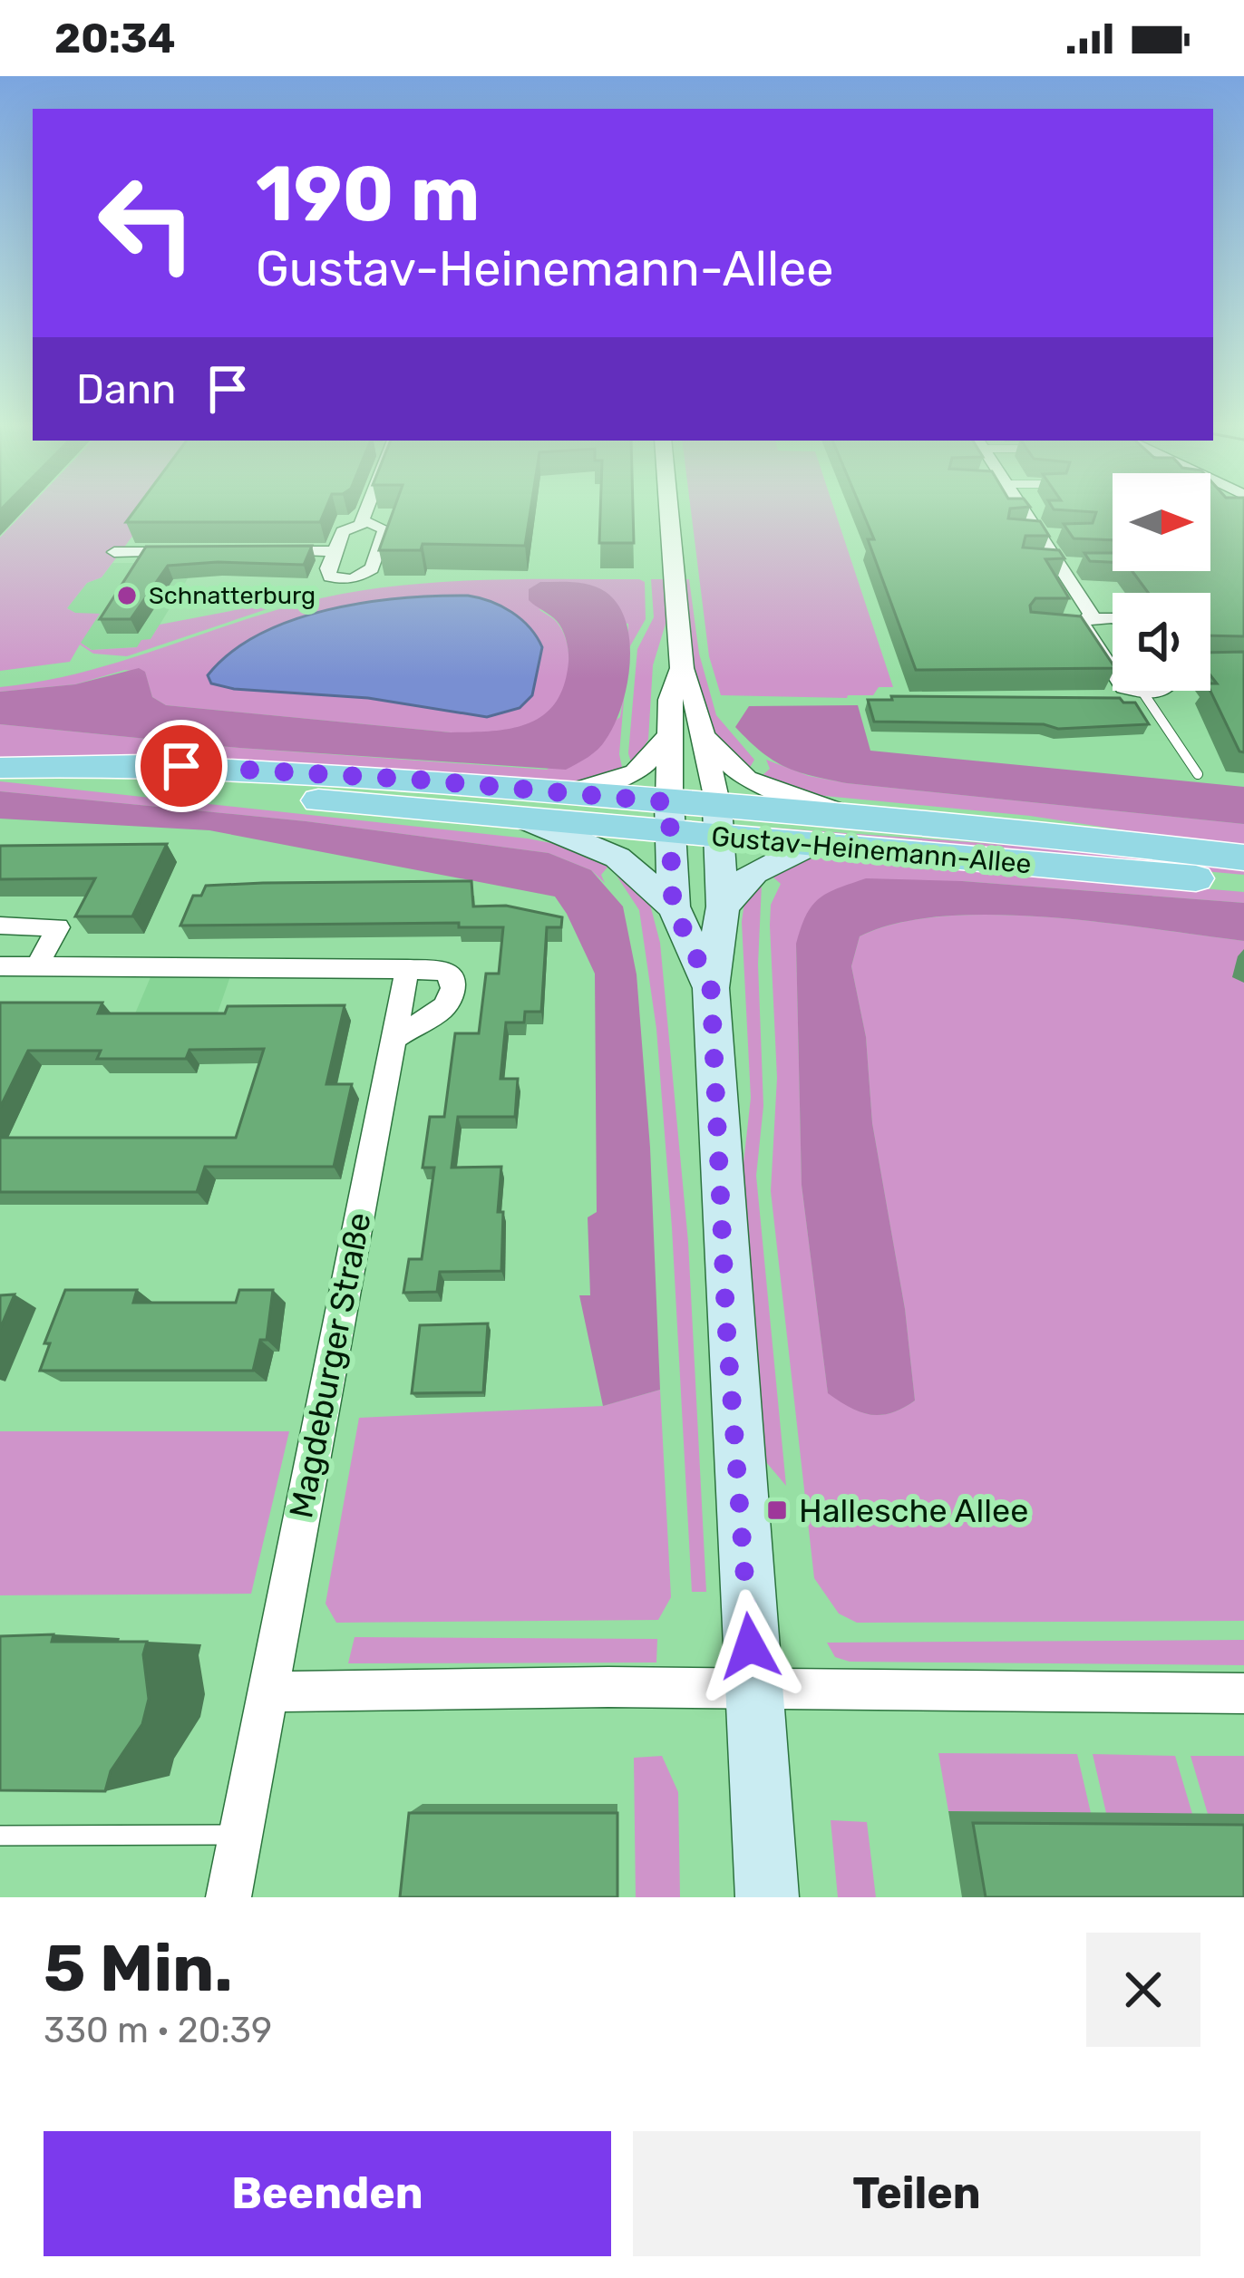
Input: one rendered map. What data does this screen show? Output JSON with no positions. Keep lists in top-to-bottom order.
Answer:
{
  "streets": {
    "main road": ["Gustav-Heinemann-Allee"],
    "street": ["Magdeburger Straße"]
  },
  "places": {
    "other": ["Schnatterburg"],
    "transit": ["Hallesche Allee"]
  },
  "north": "right",
  "page": {
    "status": "20:34",
    "turn": ["190 m", "Gustav-Heinemann-Allee"],
    "then": "Dann",
    "heading": ["5 Min.", "330 m · 20:39"],
    "buttons": ["Beenden", "Teilen"]
  }
}
